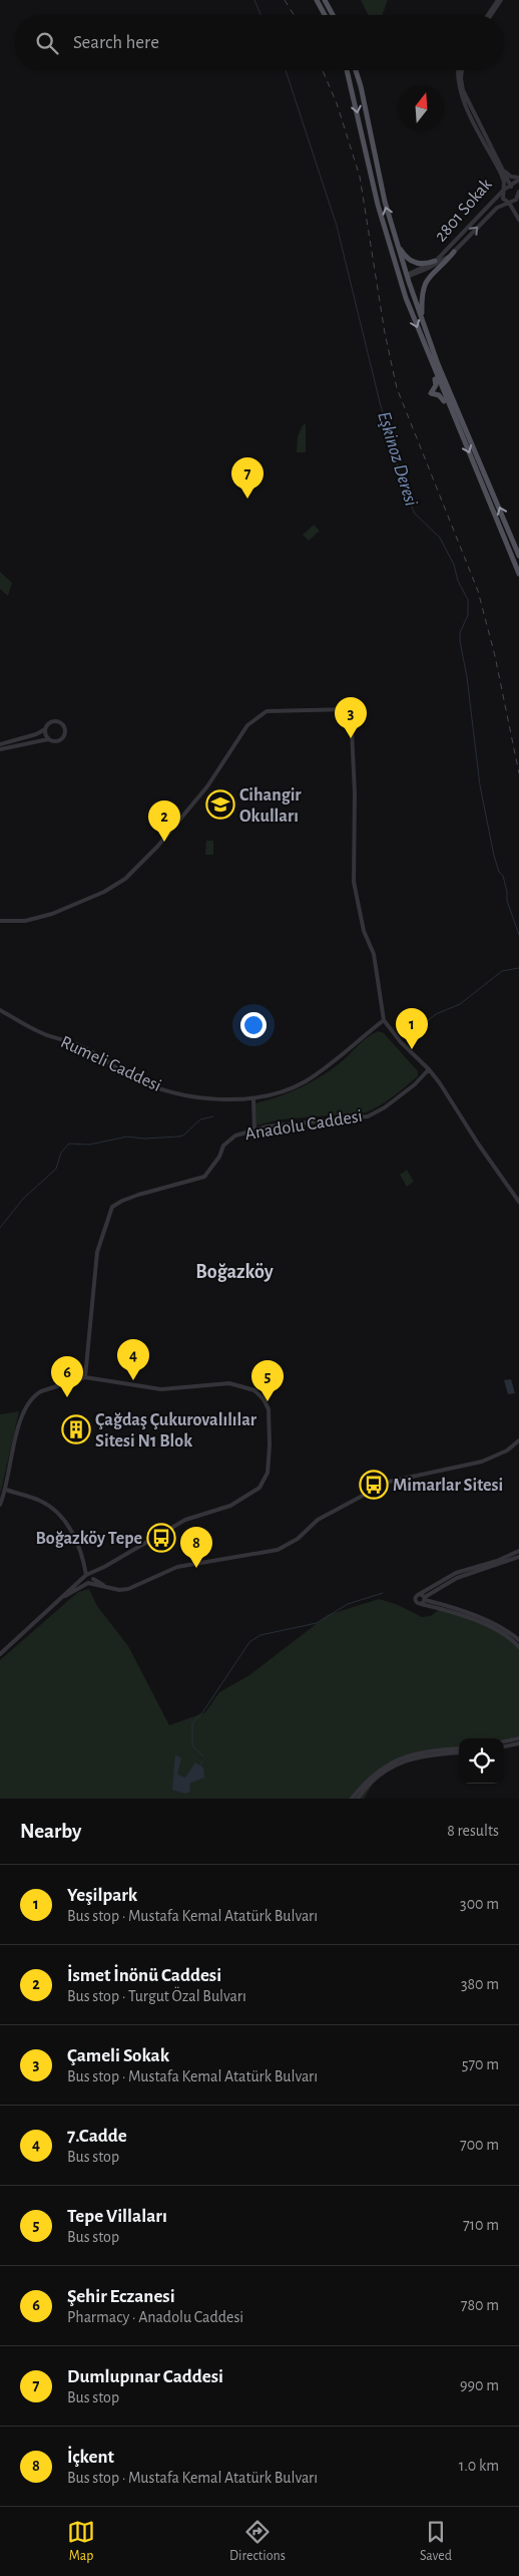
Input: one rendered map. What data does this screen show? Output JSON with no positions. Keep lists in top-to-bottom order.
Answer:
{
  "streets": {
    "street": ["2801 Sokak", "Rumeli Caddesi", "Anadolu Caddesi"]
  },
  "districts": ["Boğazköy"],
  "water": ["Eşkinoz Deresi"],
  "places": {
    "school or university": ["Cihangir Okulları"],
    "building": ["Çağdaş Çukurovalılılar Sitesi N1 Blok"],
    "bus stop": ["Mimarlar Sitesi", "Boğazköy Tepe"]
  },
  "north": "top",
  "page": {
    "search": "Search here",
    "pins": [
      "7",
      "3",
      "2",
      "1",
      "4",
      "6",
      "5",
      "8"
    ],
    "heading": ["Nearby", "8 results"],
    "list": [
      {
        "mark": "1",
        "name": "Yeşilpark",
        "note": "Bus stop · Mustafa Kemal Atatürk Bulvarı",
        "value": "300 m"
      },
      {
        "mark": "2",
        "name": "İsmet İnönü Caddesi",
        "note": "Bus stop · Turgut Özal Bulvarı",
        "value": "380 m"
      },
      {
        "mark": "3",
        "name": "Çameli Sokak",
        "note": "Bus stop · Mustafa Kemal Atatürk Bulvarı",
        "value": "570 m"
      },
      {
        "mark": "4",
        "name": "7.Cadde",
        "note": "Bus stop",
        "value": "700 m"
      },
      {
        "mark": "5",
        "name": "Tepe Villaları",
        "note": "Bus stop",
        "value": "710 m"
      },
      {
        "mark": "6",
        "name": "Şehir Eczanesi",
        "note": "Pharmacy · Anadolu Caddesi",
        "value": "780 m"
      },
      {
        "mark": "7",
        "name": "Dumlupınar Caddesi",
        "note": "Bus stop",
        "value": "990 m"
      },
      {
        "mark": "8",
        "name": "İçkent",
        "note": "Bus stop · Mustafa Kemal Atatürk Bulvarı",
        "value": "1.0 km"
      }
    ],
    "nav": ["Map", "Directions", "Saved"]
  }
}
